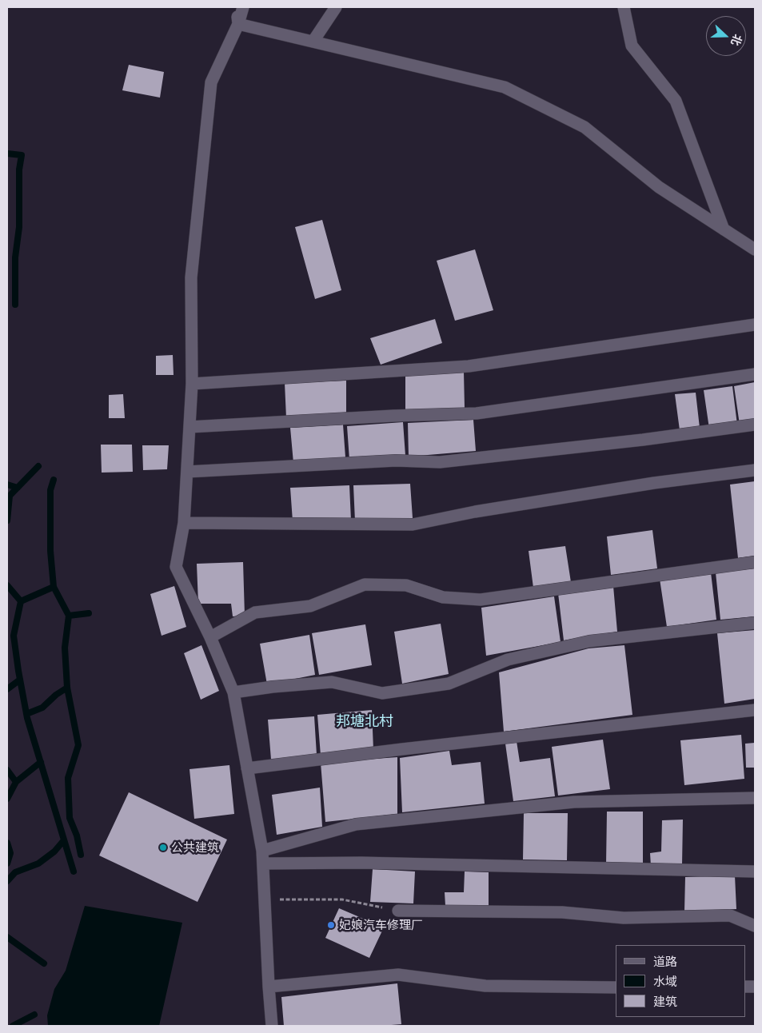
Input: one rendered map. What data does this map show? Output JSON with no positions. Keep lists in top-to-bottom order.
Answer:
{
  "districts": ["邦塘北村"],
  "places": ["公共建筑", "妃娘汽车修理厂"],
  "legend": ["道路", "水域", "建筑"],
  "north": "right"
}
